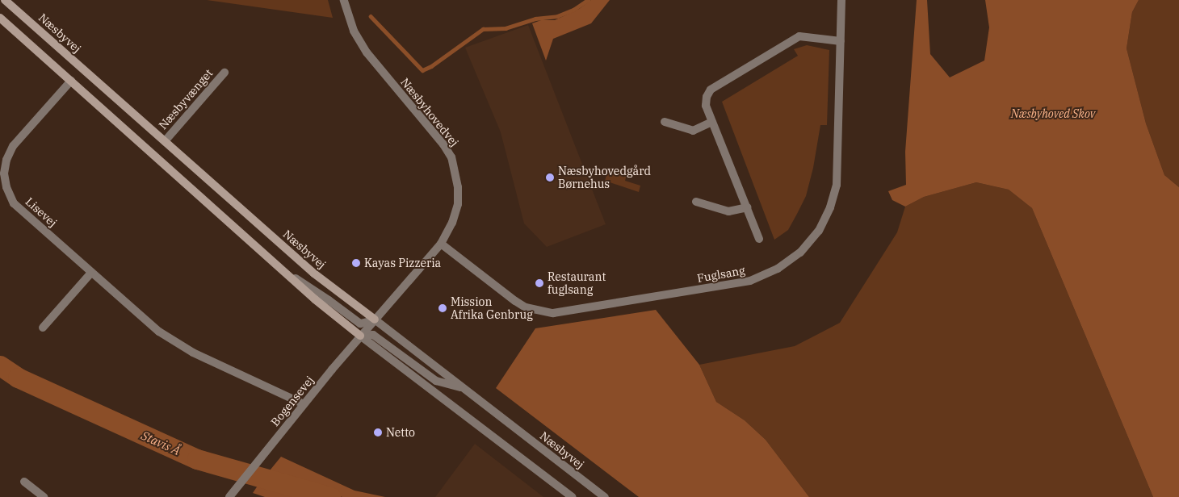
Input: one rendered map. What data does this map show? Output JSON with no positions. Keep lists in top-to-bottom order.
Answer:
{
  "streets": {
    "main road": ["Næsbyvej"],
    "street": [
      "Næsbyvænget",
      "Næsbyhovedvej",
      "Lisevej",
      "Fuglsang",
      "Bogensevej"
    ]
  },
  "crossings": [
    ["Næsbyvej", "Næsbyvænget"],
    ["Næsbyvej", "Næsbyhovedvej"],
    ["Næsbyvej", "Bogensevej"],
    ["Næsbyhovedvej", "Fuglsang"],
    ["Næsbyhovedvej", "Bogensevej"],
    ["Lisevej", "Bogensevej"]
  ],
  "water": ["Stavis Å"],
  "parks": ["Næsbyhoved Skov"],
  "places": [
    "Næsbyhovedgård Børnehus",
    "Kayas Pizzeria",
    "Restaurant fuglsang",
    "Mission Afrika Genbrug",
    "Netto"
  ]
}
